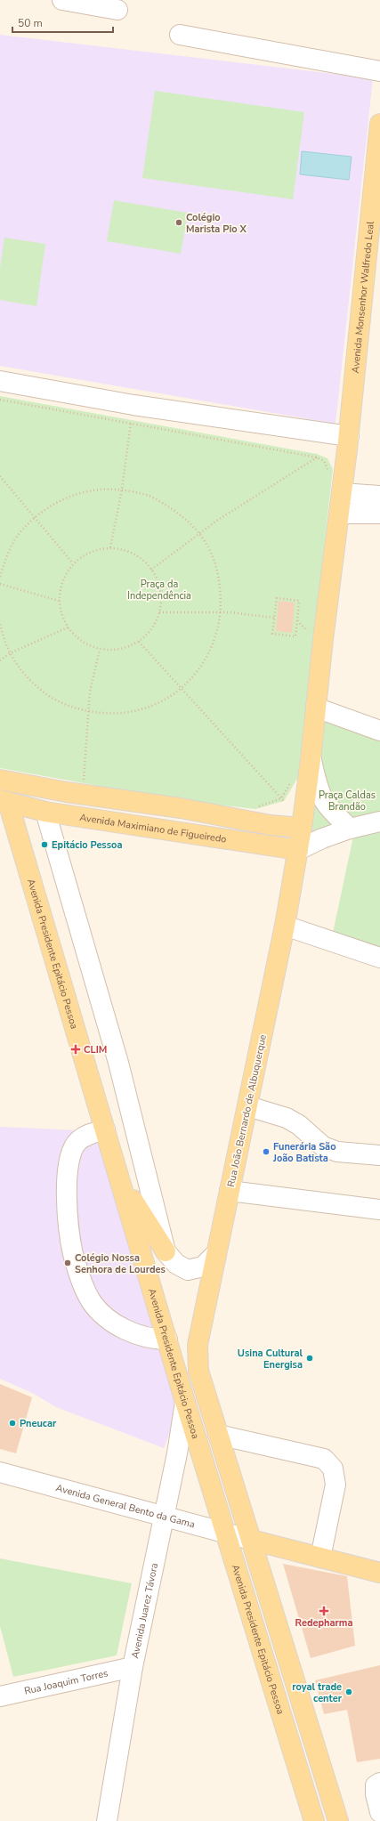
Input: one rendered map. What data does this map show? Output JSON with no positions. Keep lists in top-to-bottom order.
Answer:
{
  "streets": {
    "main road": [
      "Avenida Monsenhor Walfredo Leal",
      "Avenida Maximiano de Figueiredo",
      "Avenida Presidente Epitácio Pessoa",
      "Rua João Bernardo de Albuquerque"
    ],
    "street": ["Avenida General Bento da Gama", "Avenida Juarez Távora", "Rua Joaquim Torres"]
  },
  "crossings": [
    ["Avenida Maximiano de Figueiredo", "Avenida Presidente Epitácio Pessoa"],
    ["Avenida Maximiano de Figueiredo", "Rua João Bernardo de Albuquerque"],
    ["Avenida Presidente Epitácio Pessoa", "Avenida General Bento da Gama"],
    ["Avenida Presidente Epitácio Pessoa", "Avenida Juarez Távora"],
    ["Avenida General Bento da Gama", "Avenida Juarez Távora"],
    ["Avenida Juarez Távora", "Rua Joaquim Torres"]
  ],
  "parks": ["Praça da Independência", "Praça Caldas Brandão"],
  "places": {
    "other": [
      "Colégio Marista Pio X",
      "Epitácio Pessoa",
      "Funerária São João Batista",
      "Colégio Nossa Senhora de Lourdes",
      "Usina Cultural Energisa",
      "Pneucar",
      "royal trade center"
    ],
    "health": ["CLIM", "Redepharma"]
  },
  "scale_bar": "50 m"
}
